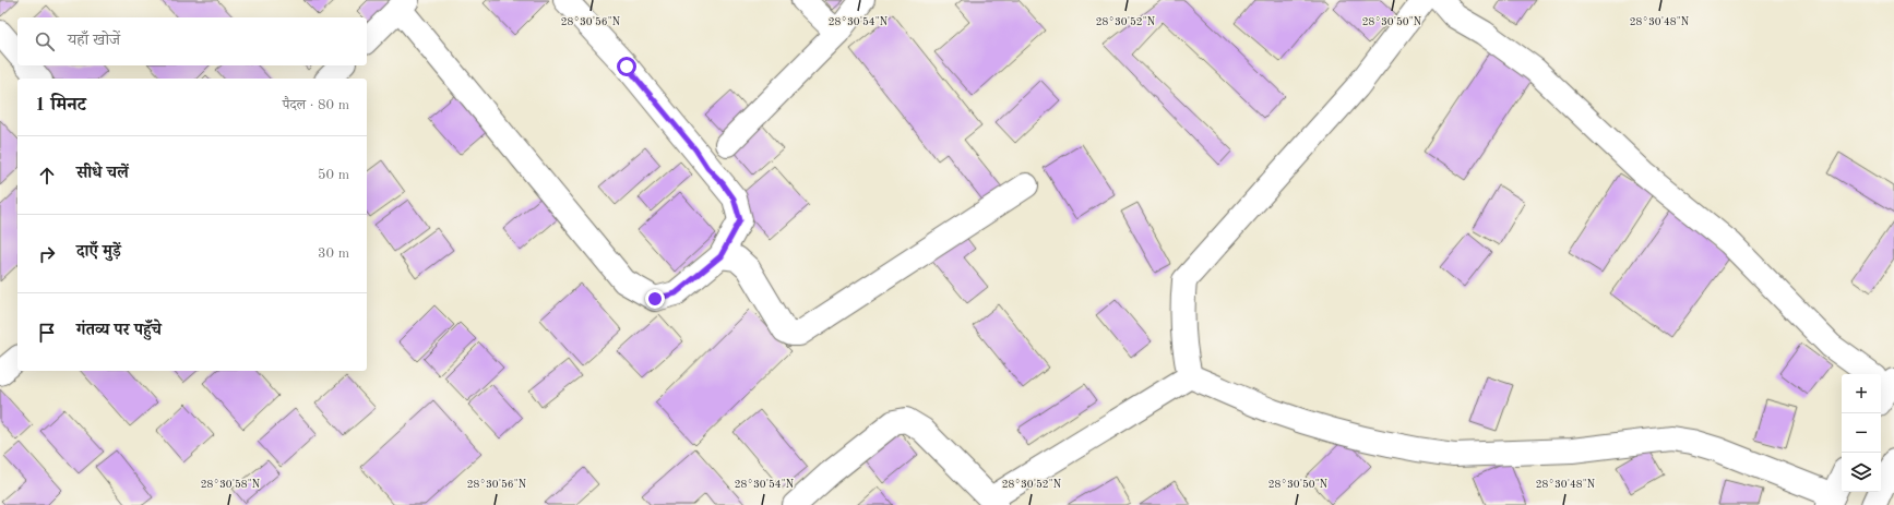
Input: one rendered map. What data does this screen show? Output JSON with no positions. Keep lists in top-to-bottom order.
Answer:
{
  "page": {
    "search": "यहाँ खोजें",
    "heading": ["1 मिनट", "पैदल · 80 m"],
    "list": [
      ["सीधे चलें", "50 m"],
      ["दाएँ मुड़ें", "30 m"],
      "गंतव्य पर पहुँचे"
    ],
    "map_buttons": ["+", "−"]
  },
  "coordinates": [
    "28°30'56\"N",
    "28°30'54\"N",
    "28°30'52\"N",
    "28°30'50\"N",
    "28°30'48\"N",
    "28°30'58\"N"
  ]
}
